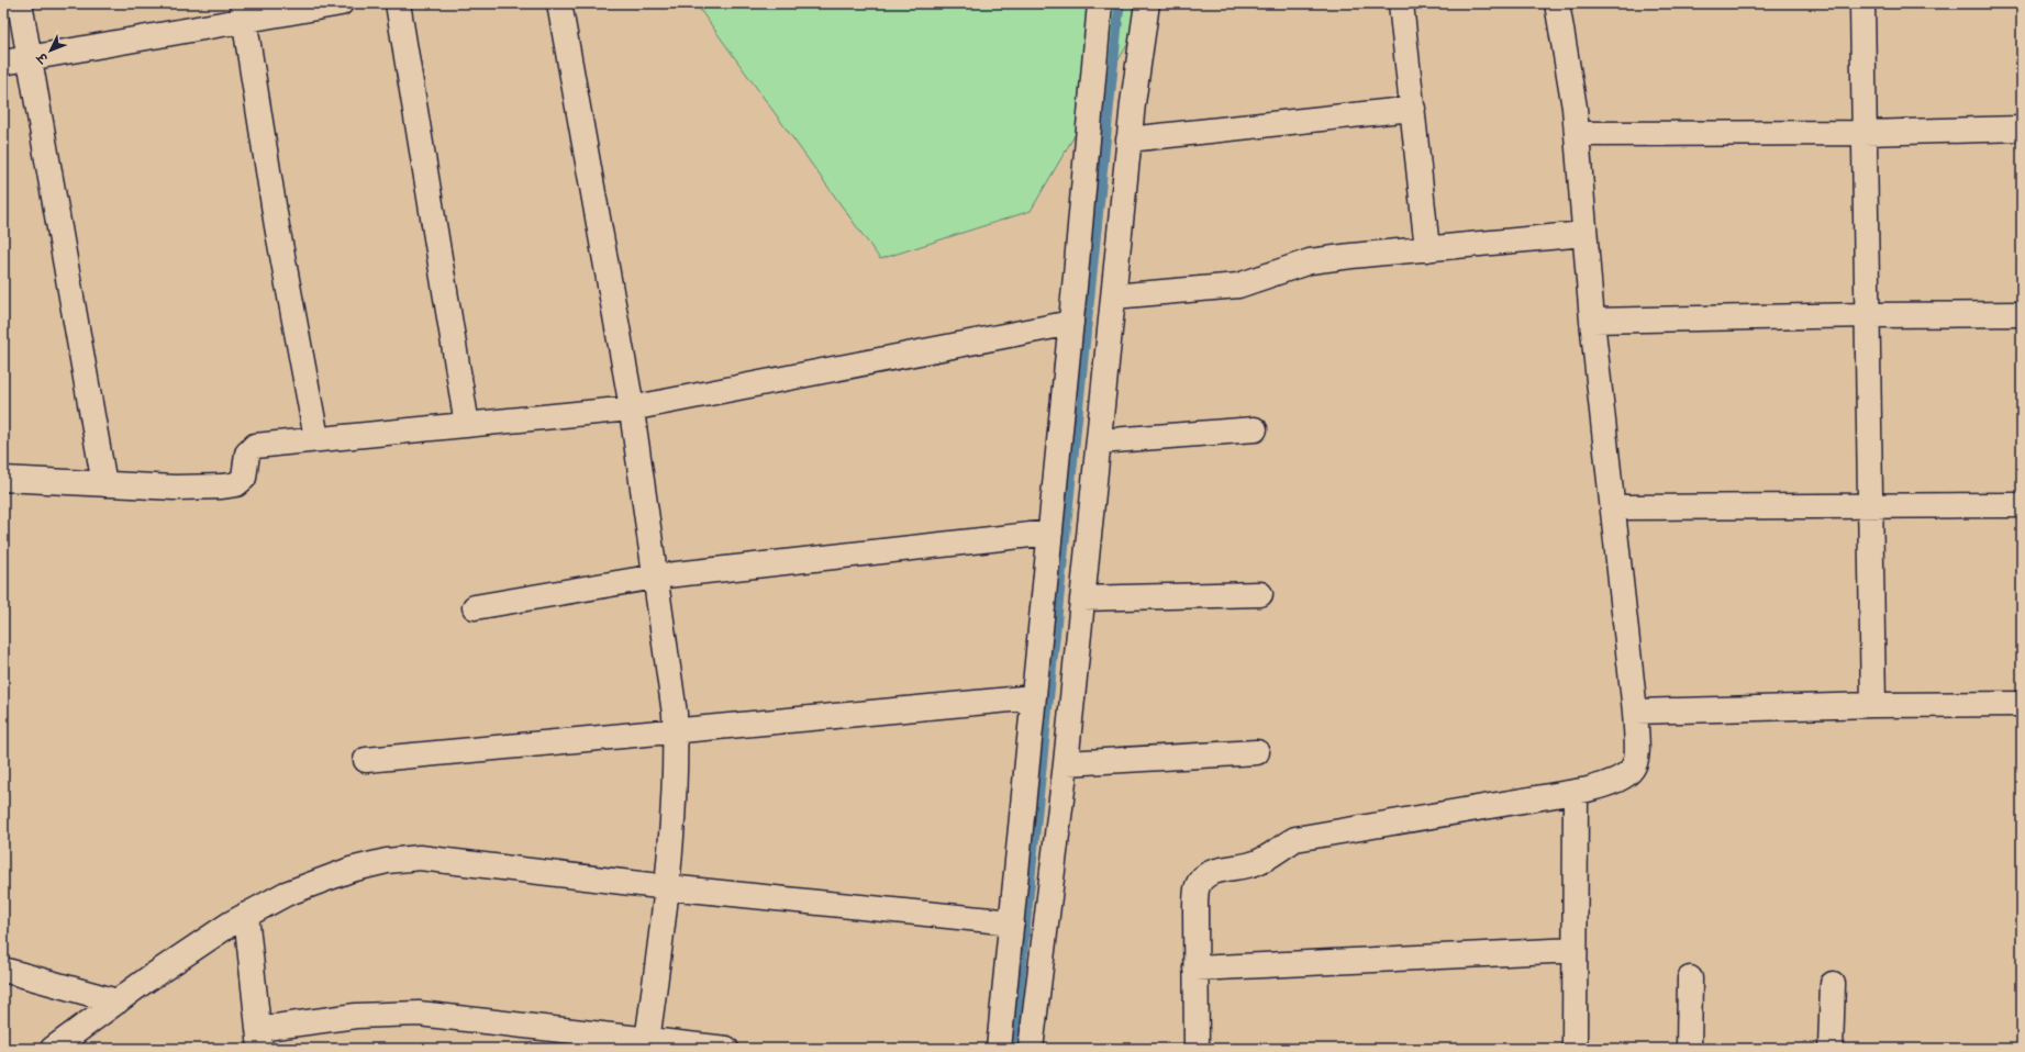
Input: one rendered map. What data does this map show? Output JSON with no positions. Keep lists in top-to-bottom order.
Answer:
{
  "north": "bottom left"
}
